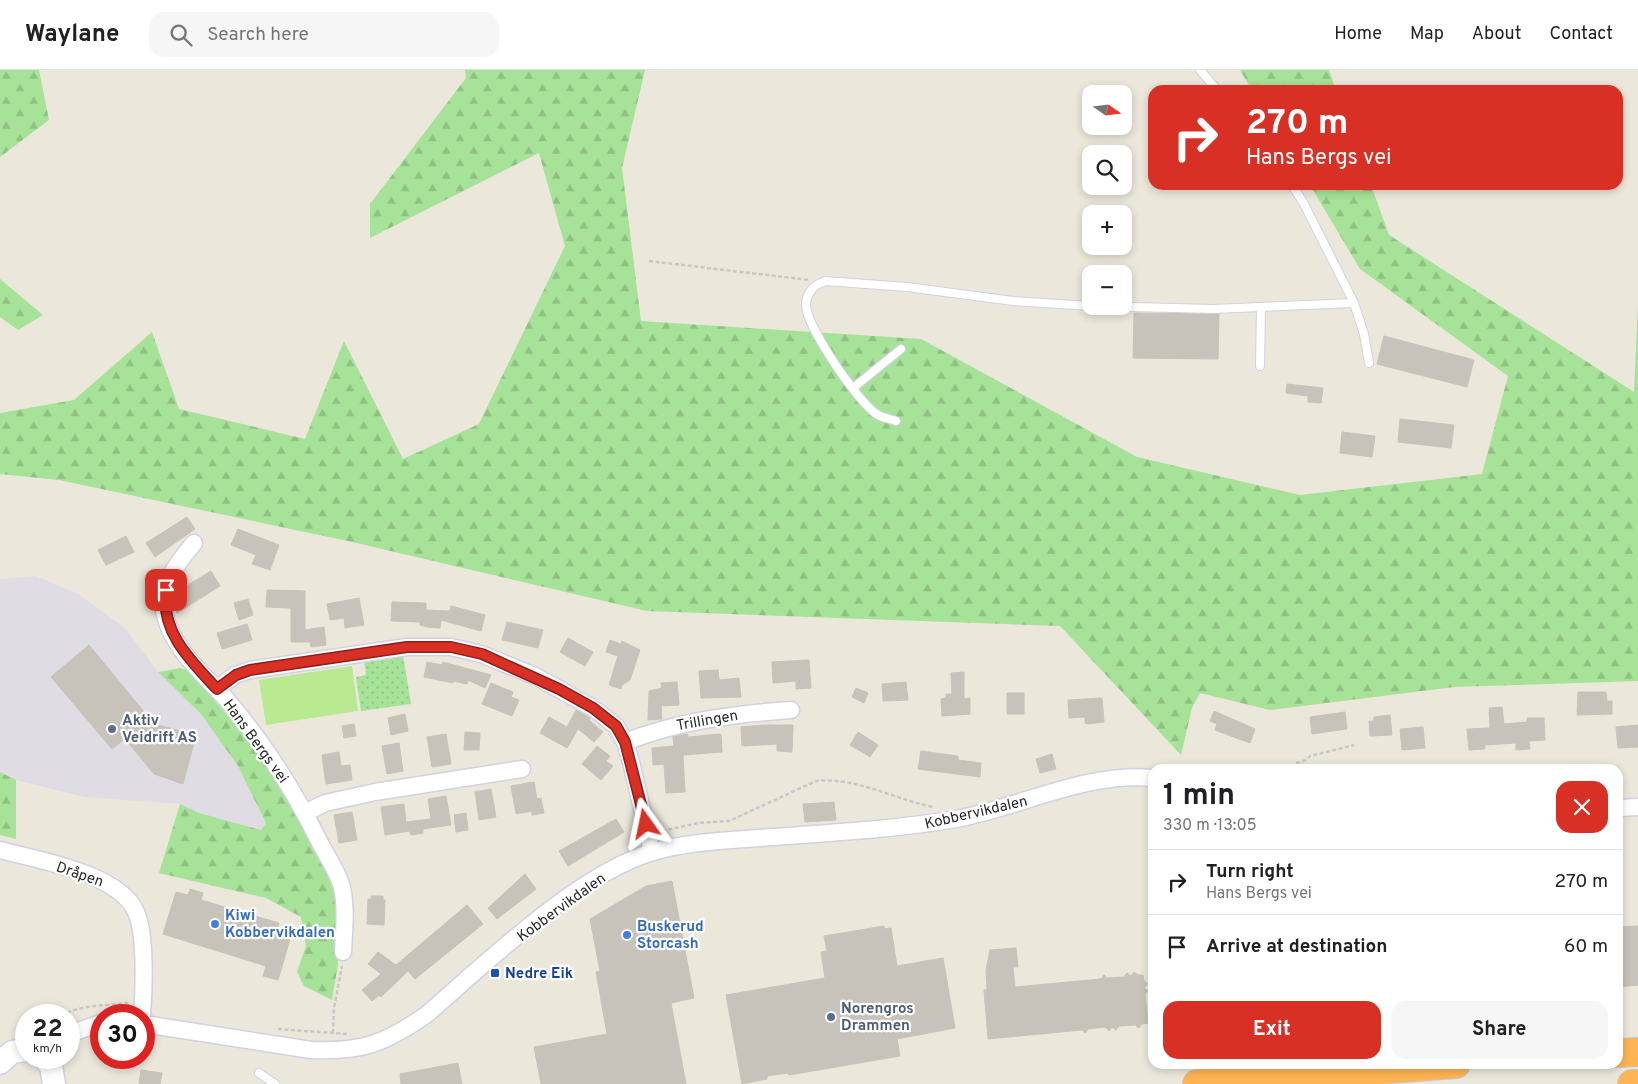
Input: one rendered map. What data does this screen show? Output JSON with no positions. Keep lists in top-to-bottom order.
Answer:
{
  "streets": {
    "street": [
      "Trillingen",
      "Hans Bergs vei",
      "Kobbervikdalen",
      "Dråpen"
    ]
  },
  "places": {
    "other": [
      "Aktiv Veidrift AS",
      "Kiwi Kobbervikdalen",
      "Buskerud Storcash",
      "Norengros Drammen"
    ],
    "transit": ["Nedre Eik"]
  },
  "north": "right",
  "page": {
    "header": "Waylane",
    "search": "Search here",
    "nav": [
      "Home",
      "Map",
      "About",
      "Contact"
    ],
    "map_buttons": ["+", "−"],
    "turn": ["270 m", "Hans Bergs vei"],
    "heading": ["1 min", "330 m · 13:05"],
    "list": [
      {
        "name": "Turn right",
        "note": "Hans Bergs vei",
        "value": "270 m"
      },
      {
        "name": "Arrive at destination",
        "value": "60 m"
      }
    ],
    "buttons": ["Exit", "Share"],
    "speed": "22 km/h",
    "limit": "30"
  }
}
